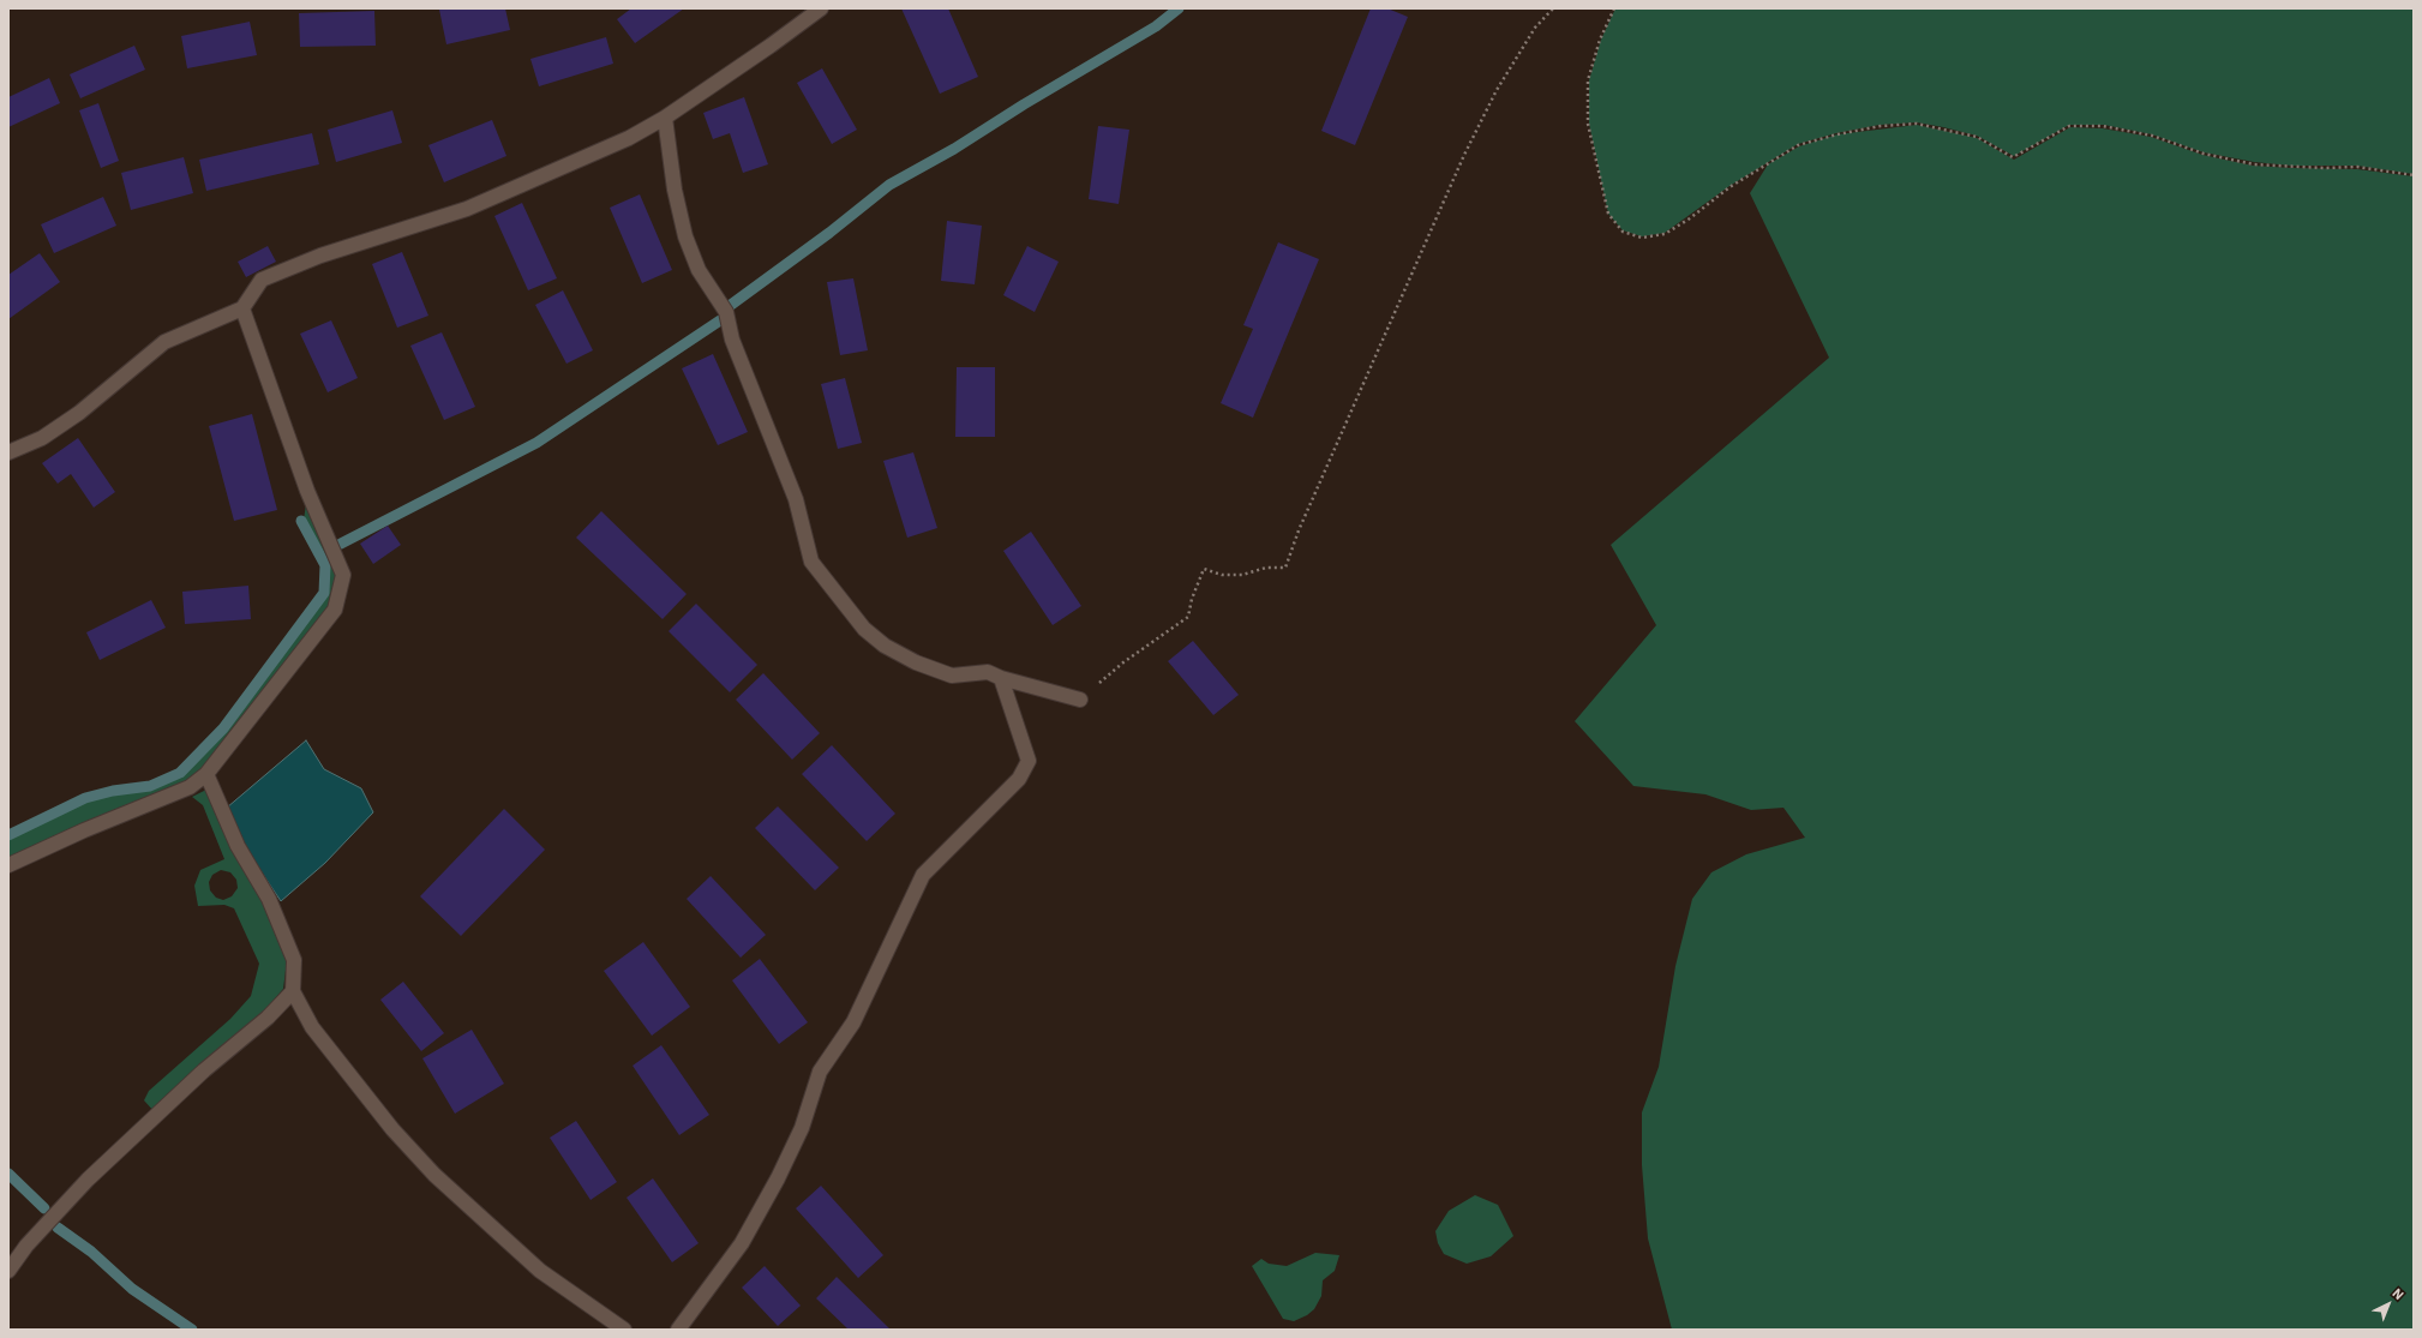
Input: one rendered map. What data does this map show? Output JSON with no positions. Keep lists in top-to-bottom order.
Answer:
{
  "north": "top right"
}
